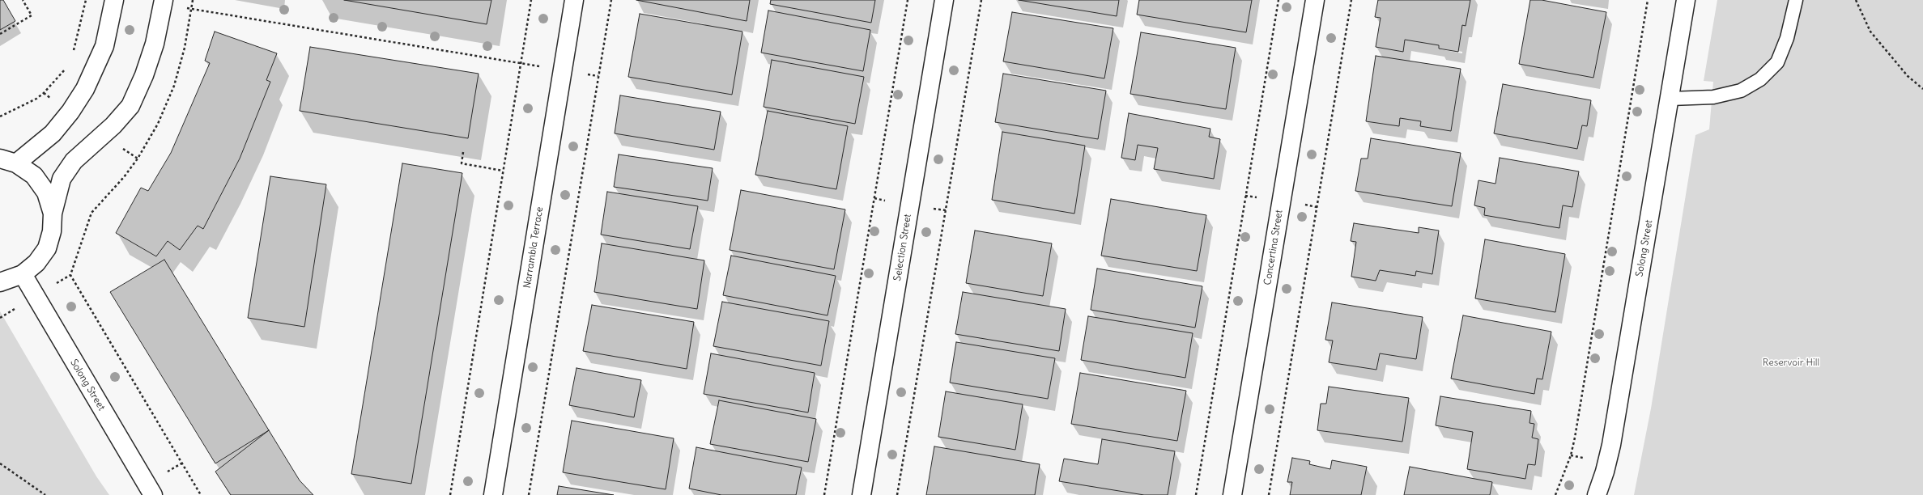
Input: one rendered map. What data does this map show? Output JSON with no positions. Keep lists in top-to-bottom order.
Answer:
{
  "streets": {
    "street": [
      "Narrambla Terrace",
      "Selection Street",
      "Concertina Street",
      "Solong Street"
    ]
  },
  "parks": ["Reservoir Hill"]
}
